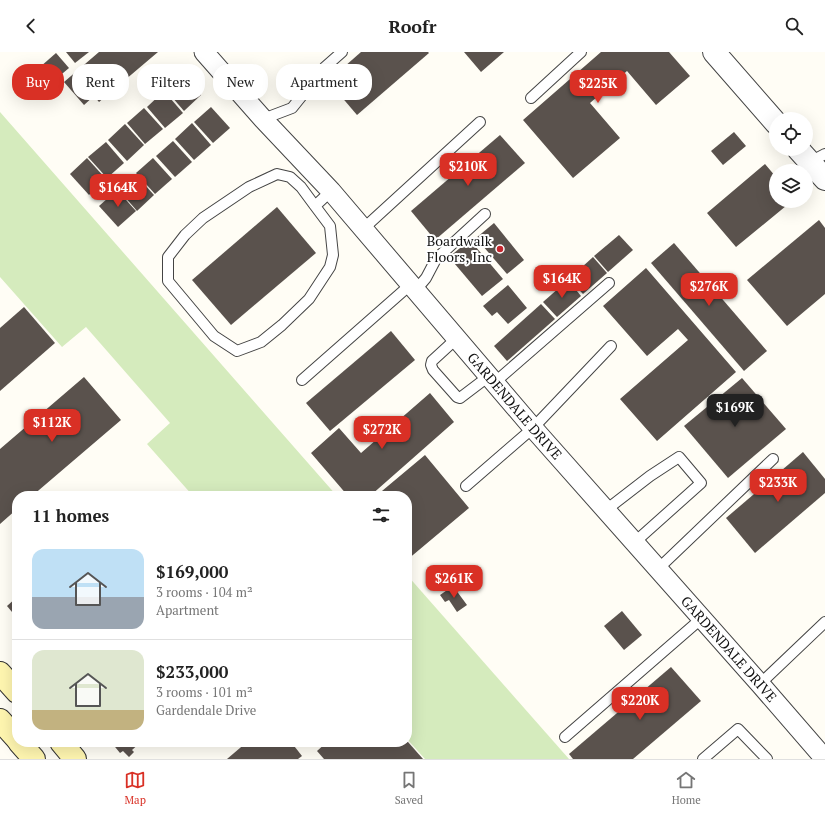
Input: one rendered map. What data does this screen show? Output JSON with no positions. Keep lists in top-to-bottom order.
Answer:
{
  "streets": {
    "street": ["GARDENDALE DRIVE"]
  },
  "places": ["Boardwalk Floors, Inc"],
  "page": {
    "header": "Roofr",
    "chip": [
      "Buy",
      "Rent",
      "Filters",
      "New",
      "Apartment"
    ],
    "price": [
      "$225K",
      "$210K",
      "$164K",
      "$164K",
      "$276K",
      "$169K",
      "$112K",
      "$272K",
      "$233K",
      "$261K",
      "$220K"
    ],
    "heading": "11 homes",
    "list": [
      {
        "name": "$169,000",
        "note": "3 rooms · 104 m² · Apartment"
      },
      {
        "name": "$233,000",
        "note": "3 rooms · 101 m² · Gardendale Drive"
      }
    ],
    "tabs": ["Map", "Saved", "Home"]
  }
}
